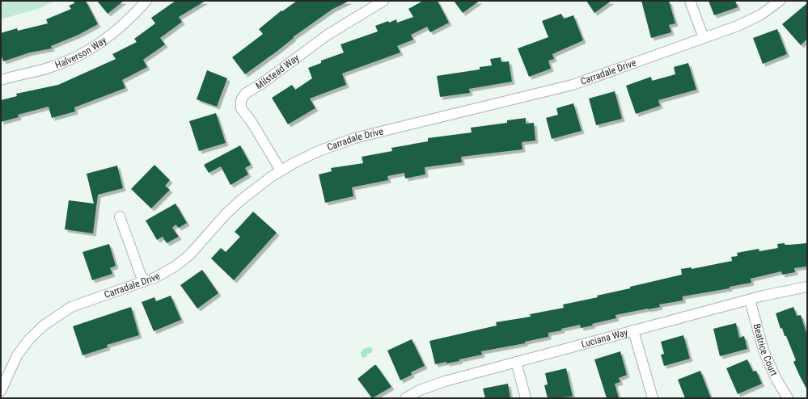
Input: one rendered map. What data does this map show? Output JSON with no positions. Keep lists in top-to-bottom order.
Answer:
{
  "streets": {
    "street": [
      "Halverson Way",
      "Milstead Way",
      "Carradale Drive",
      "Luciana Way",
      "Beatrice Court"
    ]
  },
  "crossings": [
    ["Milstead Way", "Carradale Drive"],
    ["Luciana Way", "Beatrice Court"]
  ]
}
